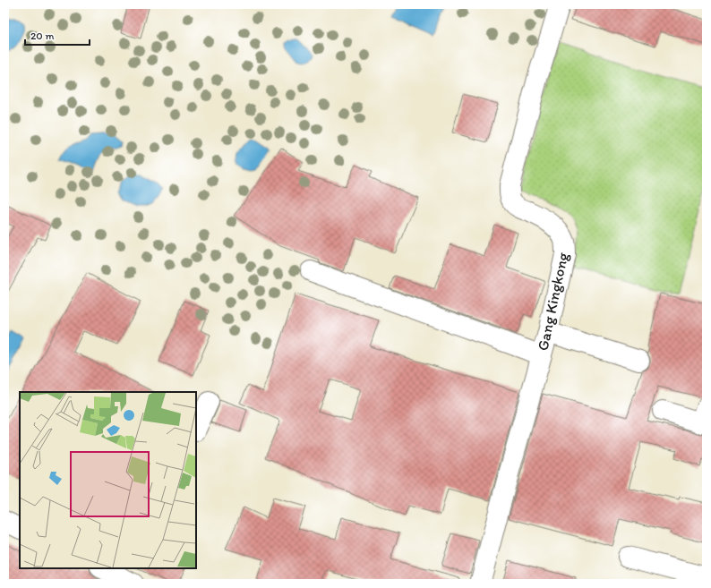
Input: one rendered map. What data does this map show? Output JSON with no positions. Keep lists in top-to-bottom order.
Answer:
{
  "streets": {
    "street": ["Gang Kingkong"]
  },
  "scale_bar": "20 m"
}
